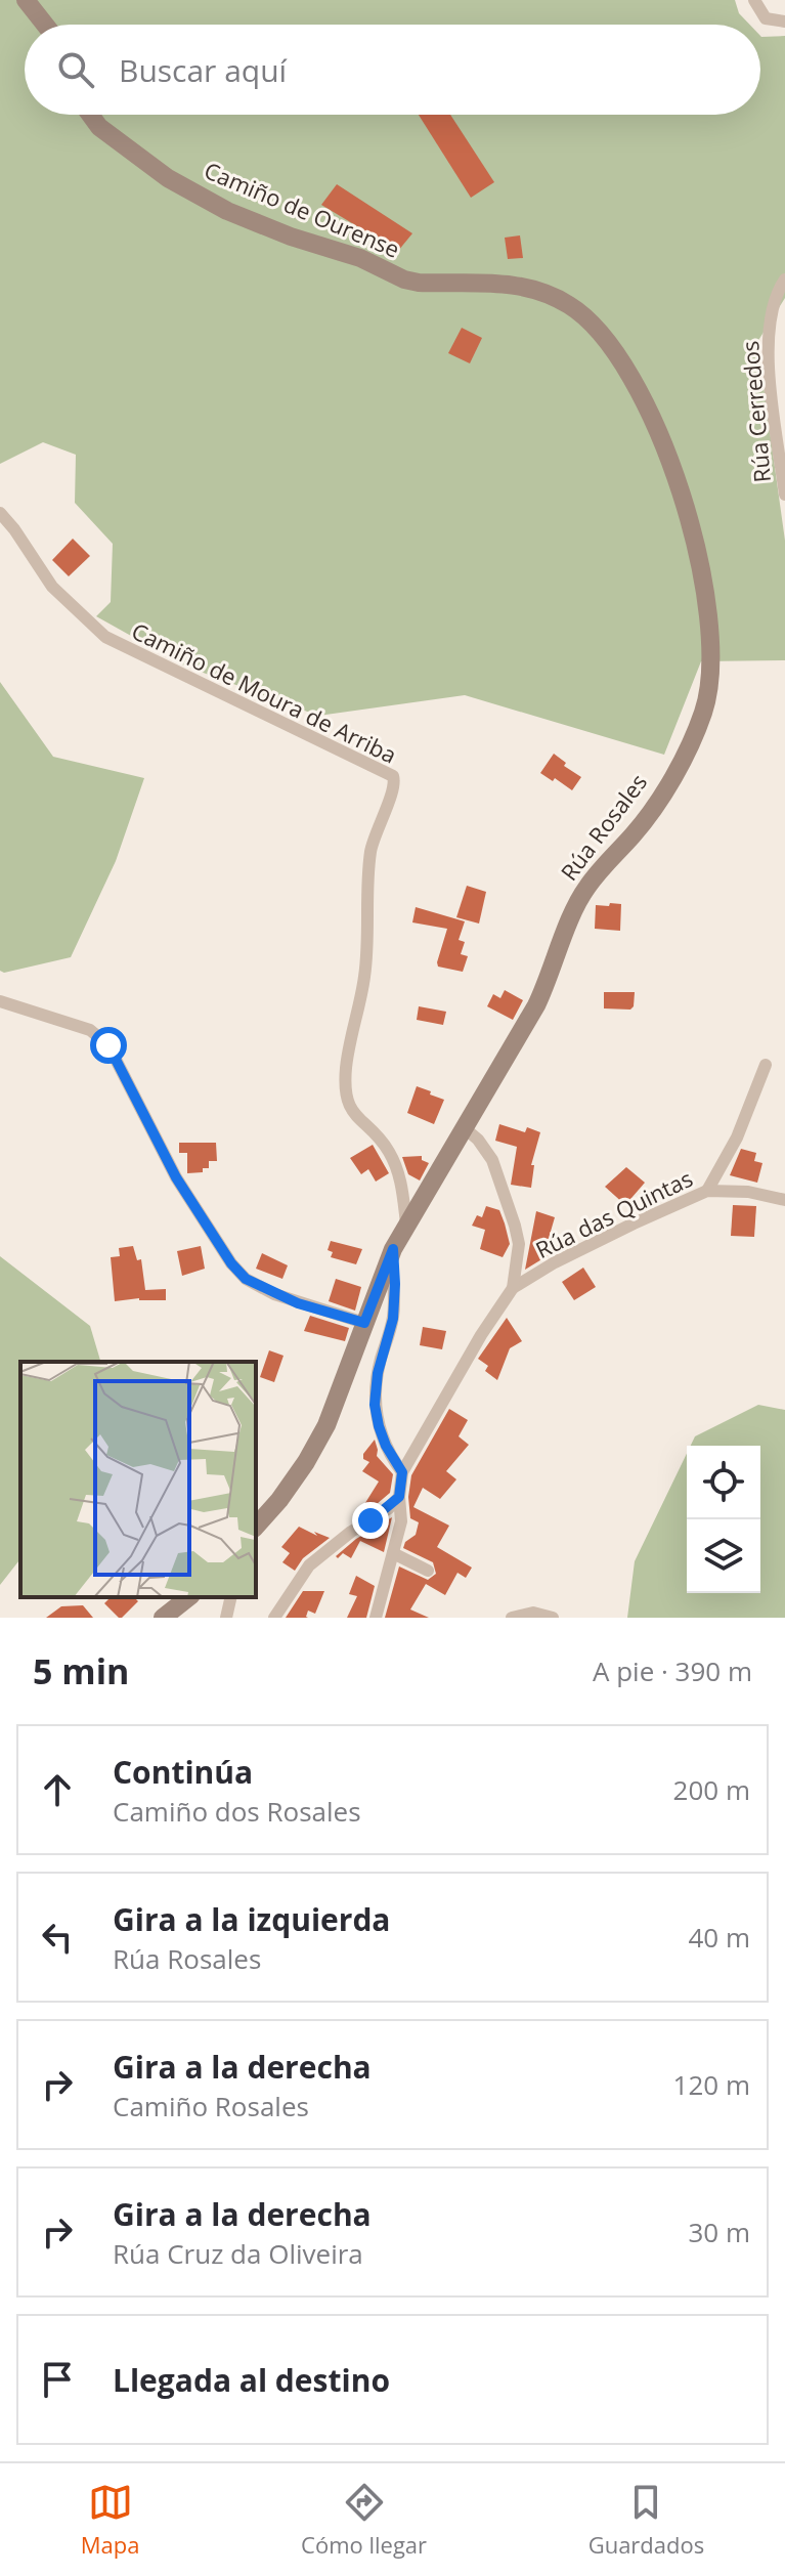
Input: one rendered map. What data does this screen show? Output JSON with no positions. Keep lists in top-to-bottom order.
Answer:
{
  "streets": {
    "street": [
      "Camiño de Ourense",
      "Rúa Cerredos",
      "Camiño de Moura de Arriba",
      "Rúa Rosales",
      "Rúa das Quintas"
    ]
  },
  "crossings": [
    ["Camiño de Ourense", "Rúa Rosales"],
    ["Camiño de Moura de Arriba", "Rúa Rosales"]
  ],
  "page": {
    "search": "Buscar aquí",
    "heading": ["5 min", "A pie · 390 m"],
    "list": [
      ["Continúa", "Camiño dos Rosales", "200 m"],
      ["Gira a la izquierda", "Rúa Rosales", "40 m"],
      ["Gira a la derecha", "Camiño Rosales", "120 m"],
      ["Gira a la derecha", "Rúa Cruz da Oliveira", "30 m"],
      "Llegada al destino"
    ],
    "nav": ["Mapa", "Cómo llegar", "Guardados"]
  }
}
